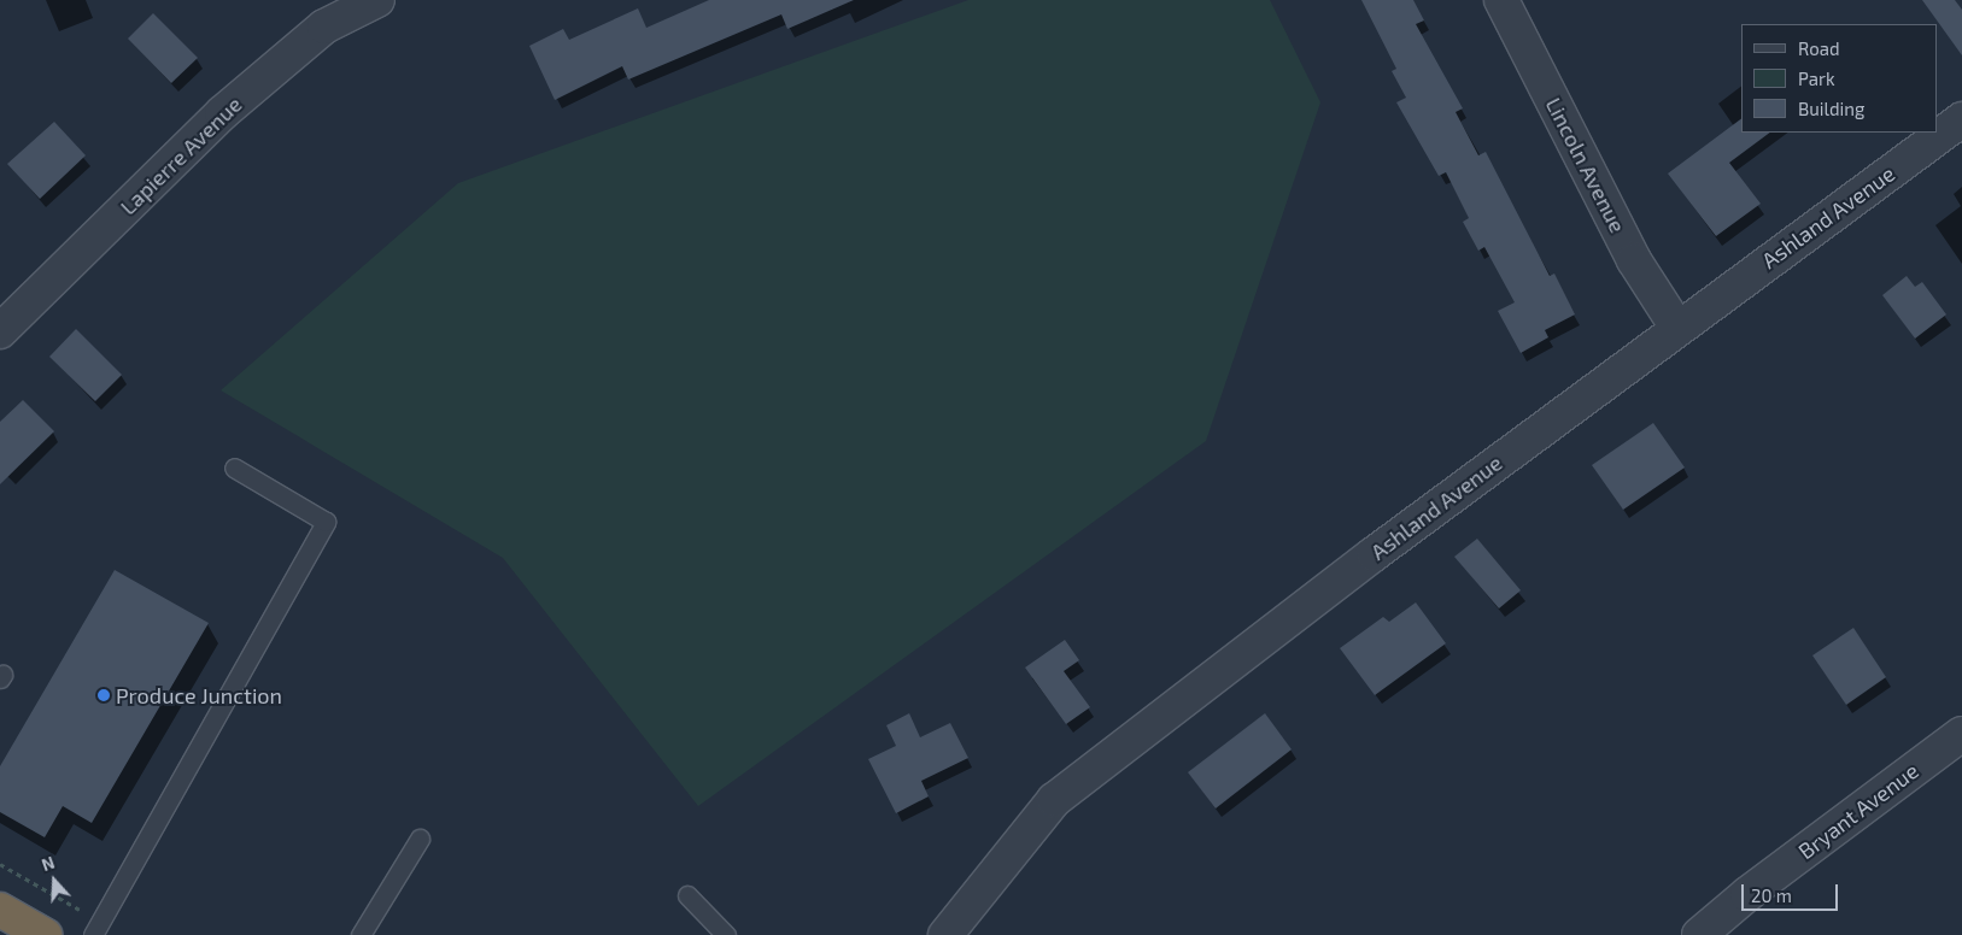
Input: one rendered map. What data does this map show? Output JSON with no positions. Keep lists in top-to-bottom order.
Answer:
{
  "streets": {
    "street": [
      "Lapierre Avenue",
      "Lincoln Avenue",
      "Ashland Avenue",
      "Bryant Avenue"
    ]
  },
  "crossings": [
    ["Lincoln Avenue", "Ashland Avenue"]
  ],
  "places": ["Produce Junction"],
  "legend": ["Road", "Park", "Building"],
  "scale_bar": "20 m",
  "north": "top"
}
